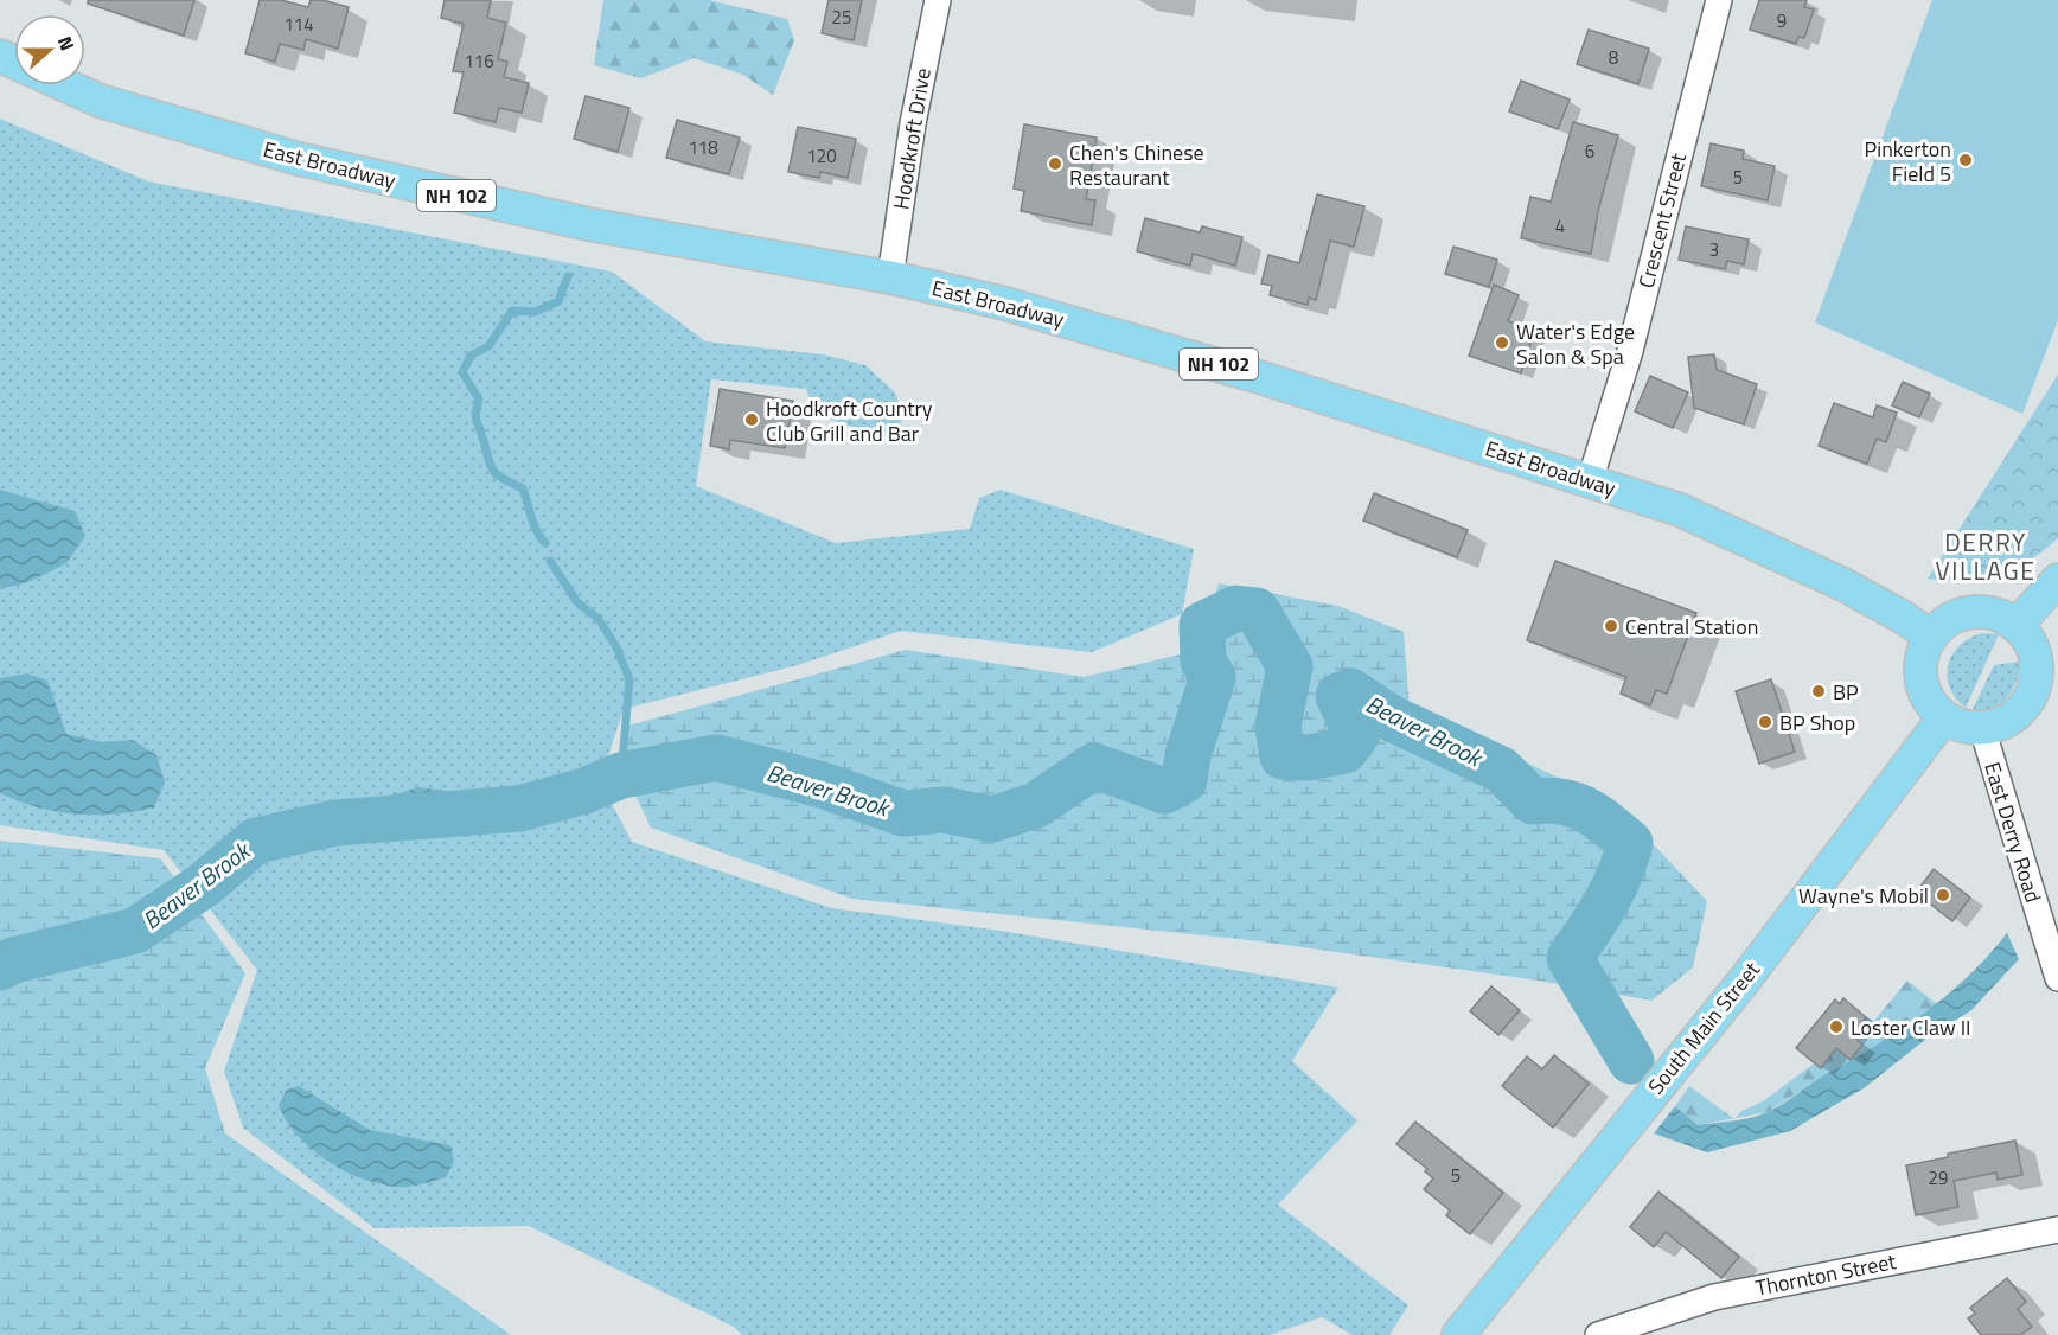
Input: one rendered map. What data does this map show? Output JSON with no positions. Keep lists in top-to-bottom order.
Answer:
{
  "streets": {
    "main road": ["East Broadway", "NH 102", "South Main Street"],
    "street": [
      "Hoodkroft Drive",
      "Crescent Street",
      "East Derry Road",
      "Thornton Street"
    ]
  },
  "crossings": [
    ["Hoodkroft Drive", "East Broadway"],
    ["East Broadway", "Crescent Street"],
    ["East Broadway", "East Derry Road"],
    ["East Broadway", "South Main Street"],
    ["East Derry Road", "South Main Street"]
  ],
  "districts": ["DERRY VILLAGE"],
  "water": ["Beaver Brook"],
  "places": [
    "Pinkerton Field 5",
    "Chen's Chinese Restaurant",
    "Water's Edge Salon & Spa",
    "Hoodkroft Country Club Grill and Bar",
    "Central Station",
    "BP",
    "BP Shop",
    "Wayne's Mobil",
    "Loster Claw II"
  ],
  "house_numbers": [
    "25",
    "9",
    "114",
    "8",
    "116",
    "118",
    "6",
    "120",
    "5",
    "4",
    "3",
    "5",
    "29"
  ],
  "north": "right"
}
